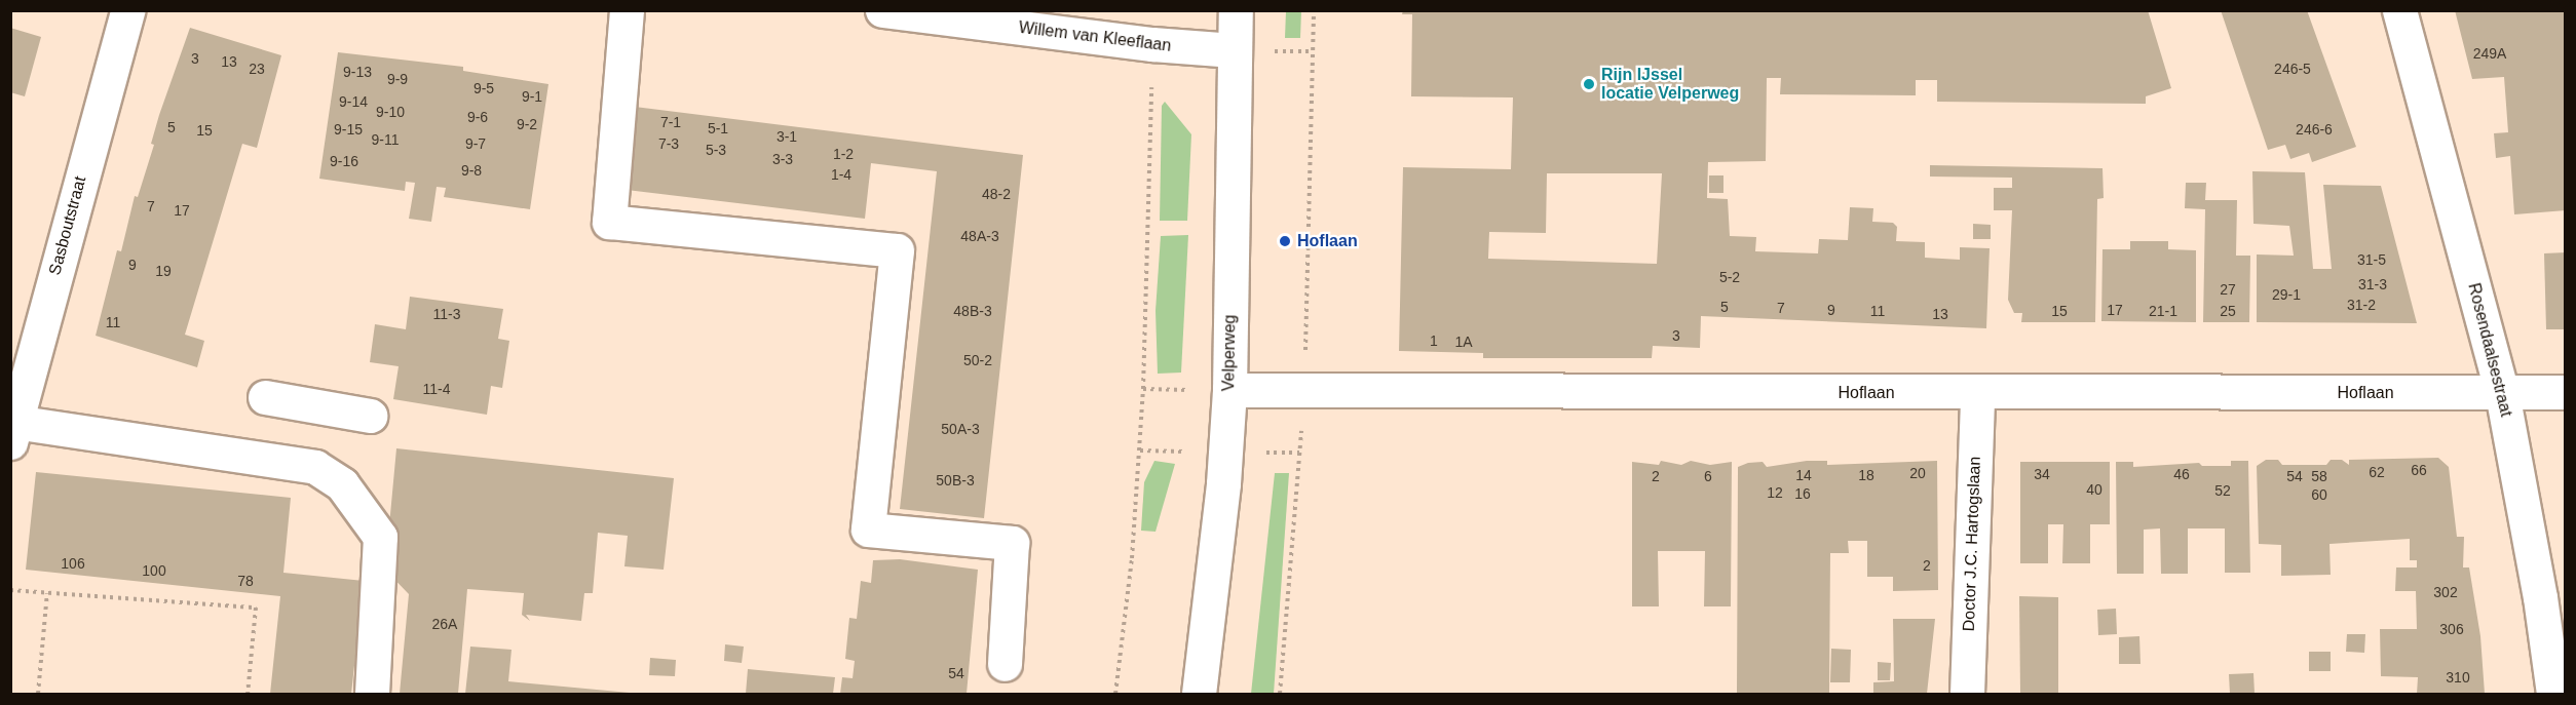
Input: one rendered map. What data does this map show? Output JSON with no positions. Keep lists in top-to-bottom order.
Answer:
{
  "streets": {
    "street": [
      "Willem van Kleeflaan",
      "Sasboutstraat",
      "Rosendaalsestraat",
      "Velperweg",
      "Hoflaan",
      "Doctor J.C. Hartogslaan"
    ]
  },
  "crossings": [
    ["Willem van Kleeflaan", "Velperweg"],
    ["Rosendaalsestraat", "Hoflaan"],
    ["Velperweg", "Hoflaan"],
    ["Hoflaan", "Doctor J.C. Hartogslaan"]
  ],
  "places": ["Rijn IJssel locatie Velperweg", "Hoflaan"],
  "house_numbers": [
    "249A",
    "3",
    "13",
    "23",
    "246-5",
    "9-13",
    "9-9",
    "9-5",
    "9-1",
    "9-14",
    "9-10",
    "9-6",
    "7-1",
    "9-2",
    "5",
    "5-1",
    "9-15",
    "246-6",
    "15",
    "3-1",
    "9-11",
    "9-7",
    "7-3",
    "5-3",
    "1-2",
    "3-3",
    "9-16",
    "9-8",
    "1-4",
    "48-2",
    "7",
    "17",
    "48A-3",
    "31-5",
    "9",
    "19",
    "5-2",
    "31-3",
    "27",
    "29-1",
    "31-2",
    "5",
    "7",
    "9",
    "17",
    "48B-3",
    "11",
    "15",
    "21-1",
    "25",
    "11-3",
    "13",
    "11",
    "3",
    "1",
    "1A",
    "50-2",
    "11-4",
    "50A-3",
    "66",
    "62",
    "20",
    "34",
    "46",
    "14",
    "18",
    "2",
    "6",
    "54",
    "58",
    "50B-3",
    "40",
    "52",
    "12",
    "16",
    "60",
    "106",
    "2",
    "100",
    "78",
    "302",
    "26A",
    "306",
    "54",
    "310"
  ]
}
